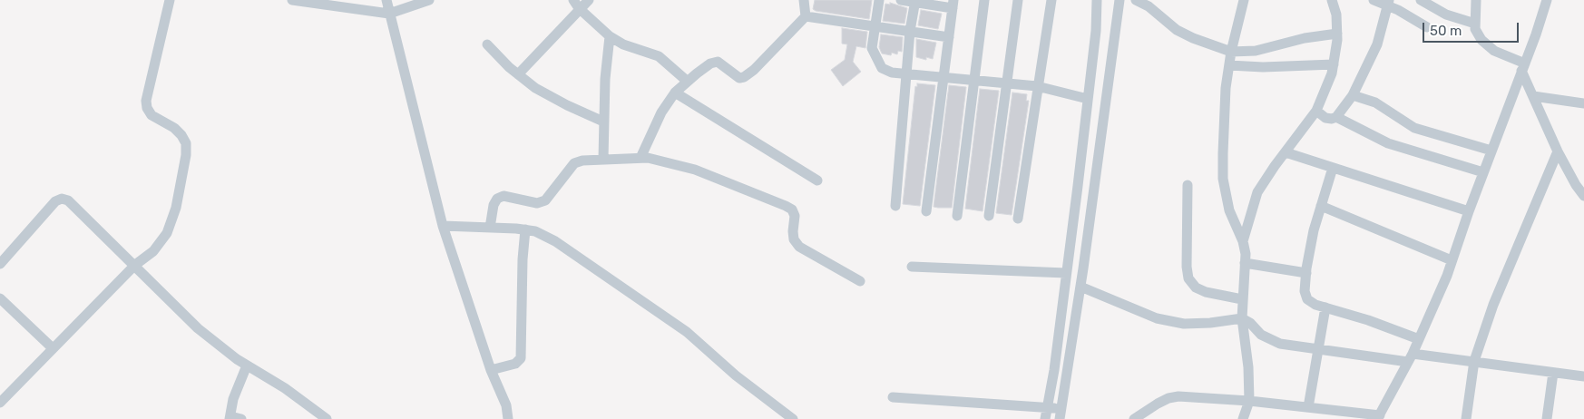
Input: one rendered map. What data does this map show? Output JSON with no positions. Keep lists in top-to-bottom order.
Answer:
{
  "scale_bar": "50 m"
}
